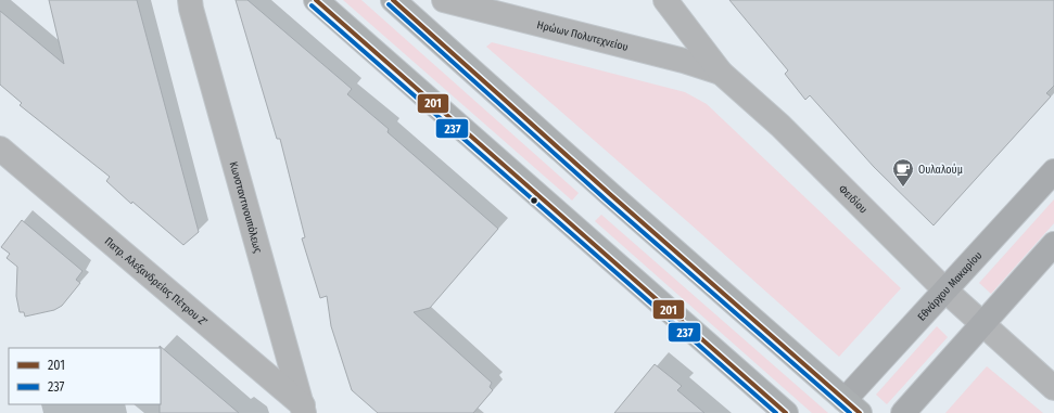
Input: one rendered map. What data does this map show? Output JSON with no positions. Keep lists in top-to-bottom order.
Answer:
{
  "streets": {
    "street": [
      "Ηρώων Πολυτεχνείου",
      "Φειδίου",
      "Κωνσταντινουπόλεως",
      "Πατρ. Αλεξανδρείας Πέτρου Ζ’",
      "Εθνάρχου Μακαρίου"
    ]
  },
  "crossings": [
    ["Ηρώων Πολυτεχνείου", "Φειδίου"],
    ["Φειδίου", "Εθνάρχου Μακαρίου"],
    ["Κωνσταντινουπόλεως", "Πατρ. Αλεξανδρείας Πέτρου Ζ’"]
  ],
  "places": {
    "cafe": ["Ουλαλούμ"]
  },
  "lines": ["transit line 201", "transit line 237"],
  "legend": ["201", "237"]
}
